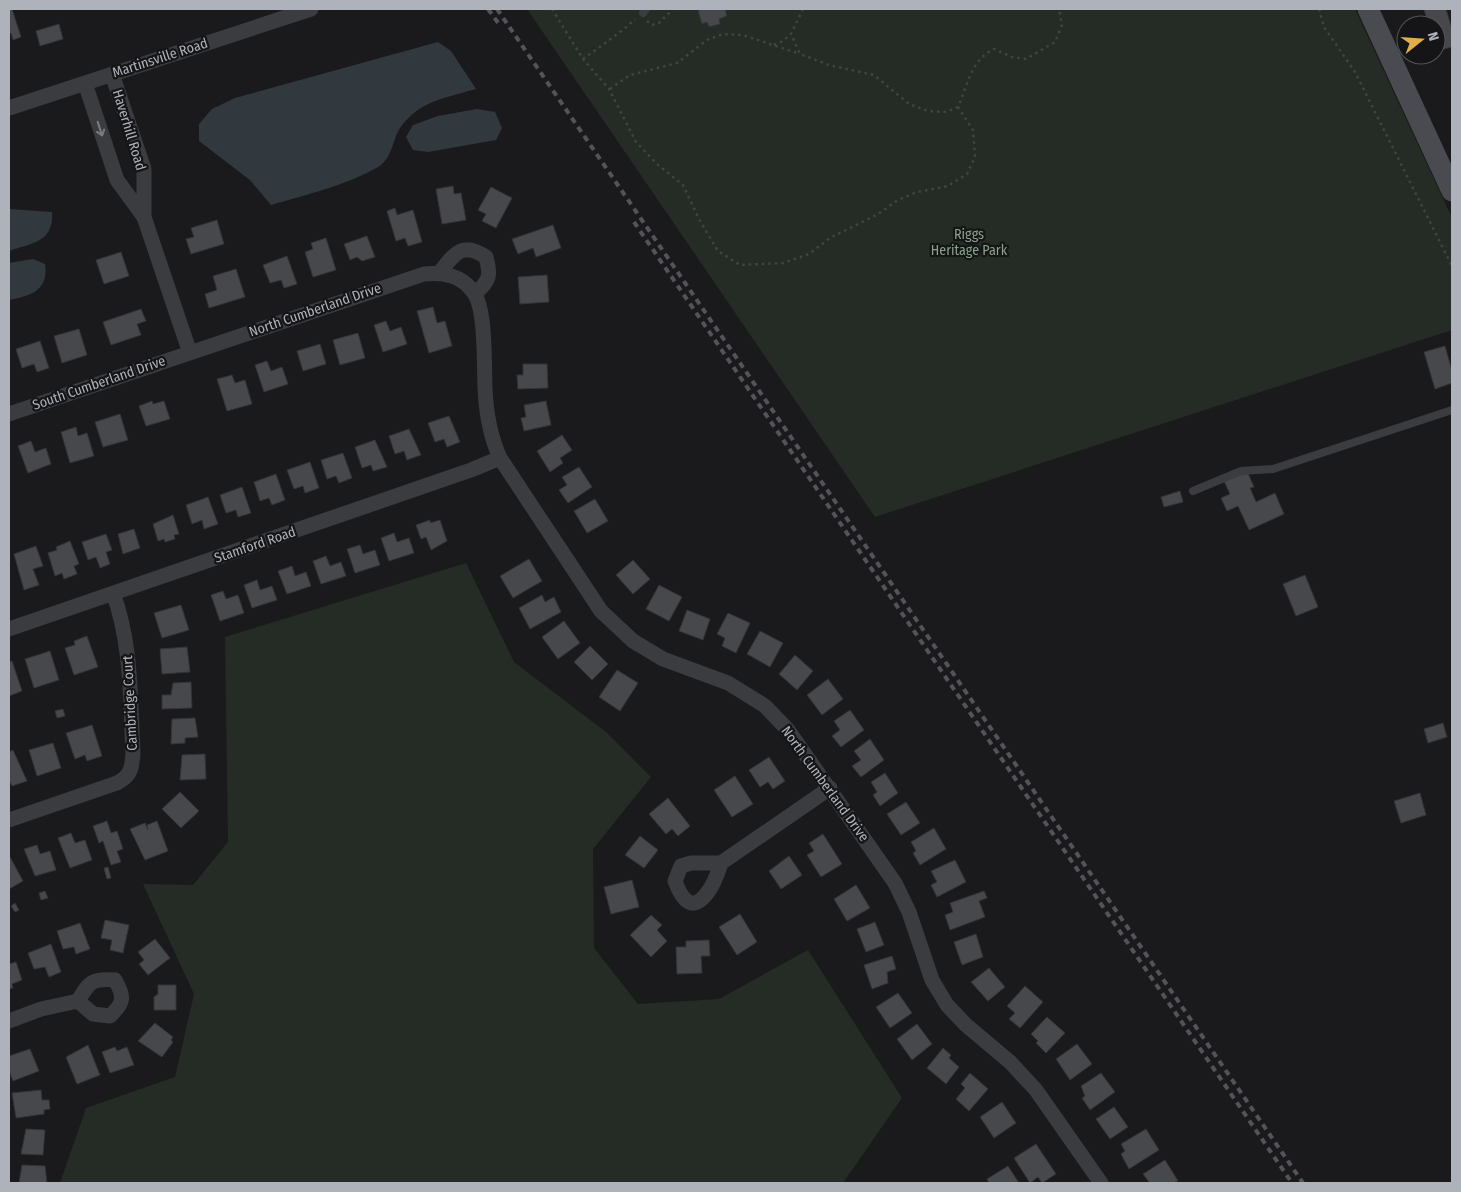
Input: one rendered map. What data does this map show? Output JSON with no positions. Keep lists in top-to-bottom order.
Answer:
{
  "streets": {
    "street": [
      "Martinsville Road",
      "Haverhill Road",
      "North Cumberland Drive",
      "South Cumberland Drive",
      "Stamford Road",
      "Cambridge Court"
    ]
  },
  "crossings": [
    ["Martinsville Road", "Haverhill Road"],
    ["Haverhill Road", "North Cumberland Drive"],
    ["Haverhill Road", "South Cumberland Drive"],
    ["North Cumberland Drive", "South Cumberland Drive"],
    ["North Cumberland Drive", "Stamford Road"],
    ["Stamford Road", "Cambridge Court"]
  ],
  "parks": ["Riggs Heritage Park"],
  "north": "right"
}
